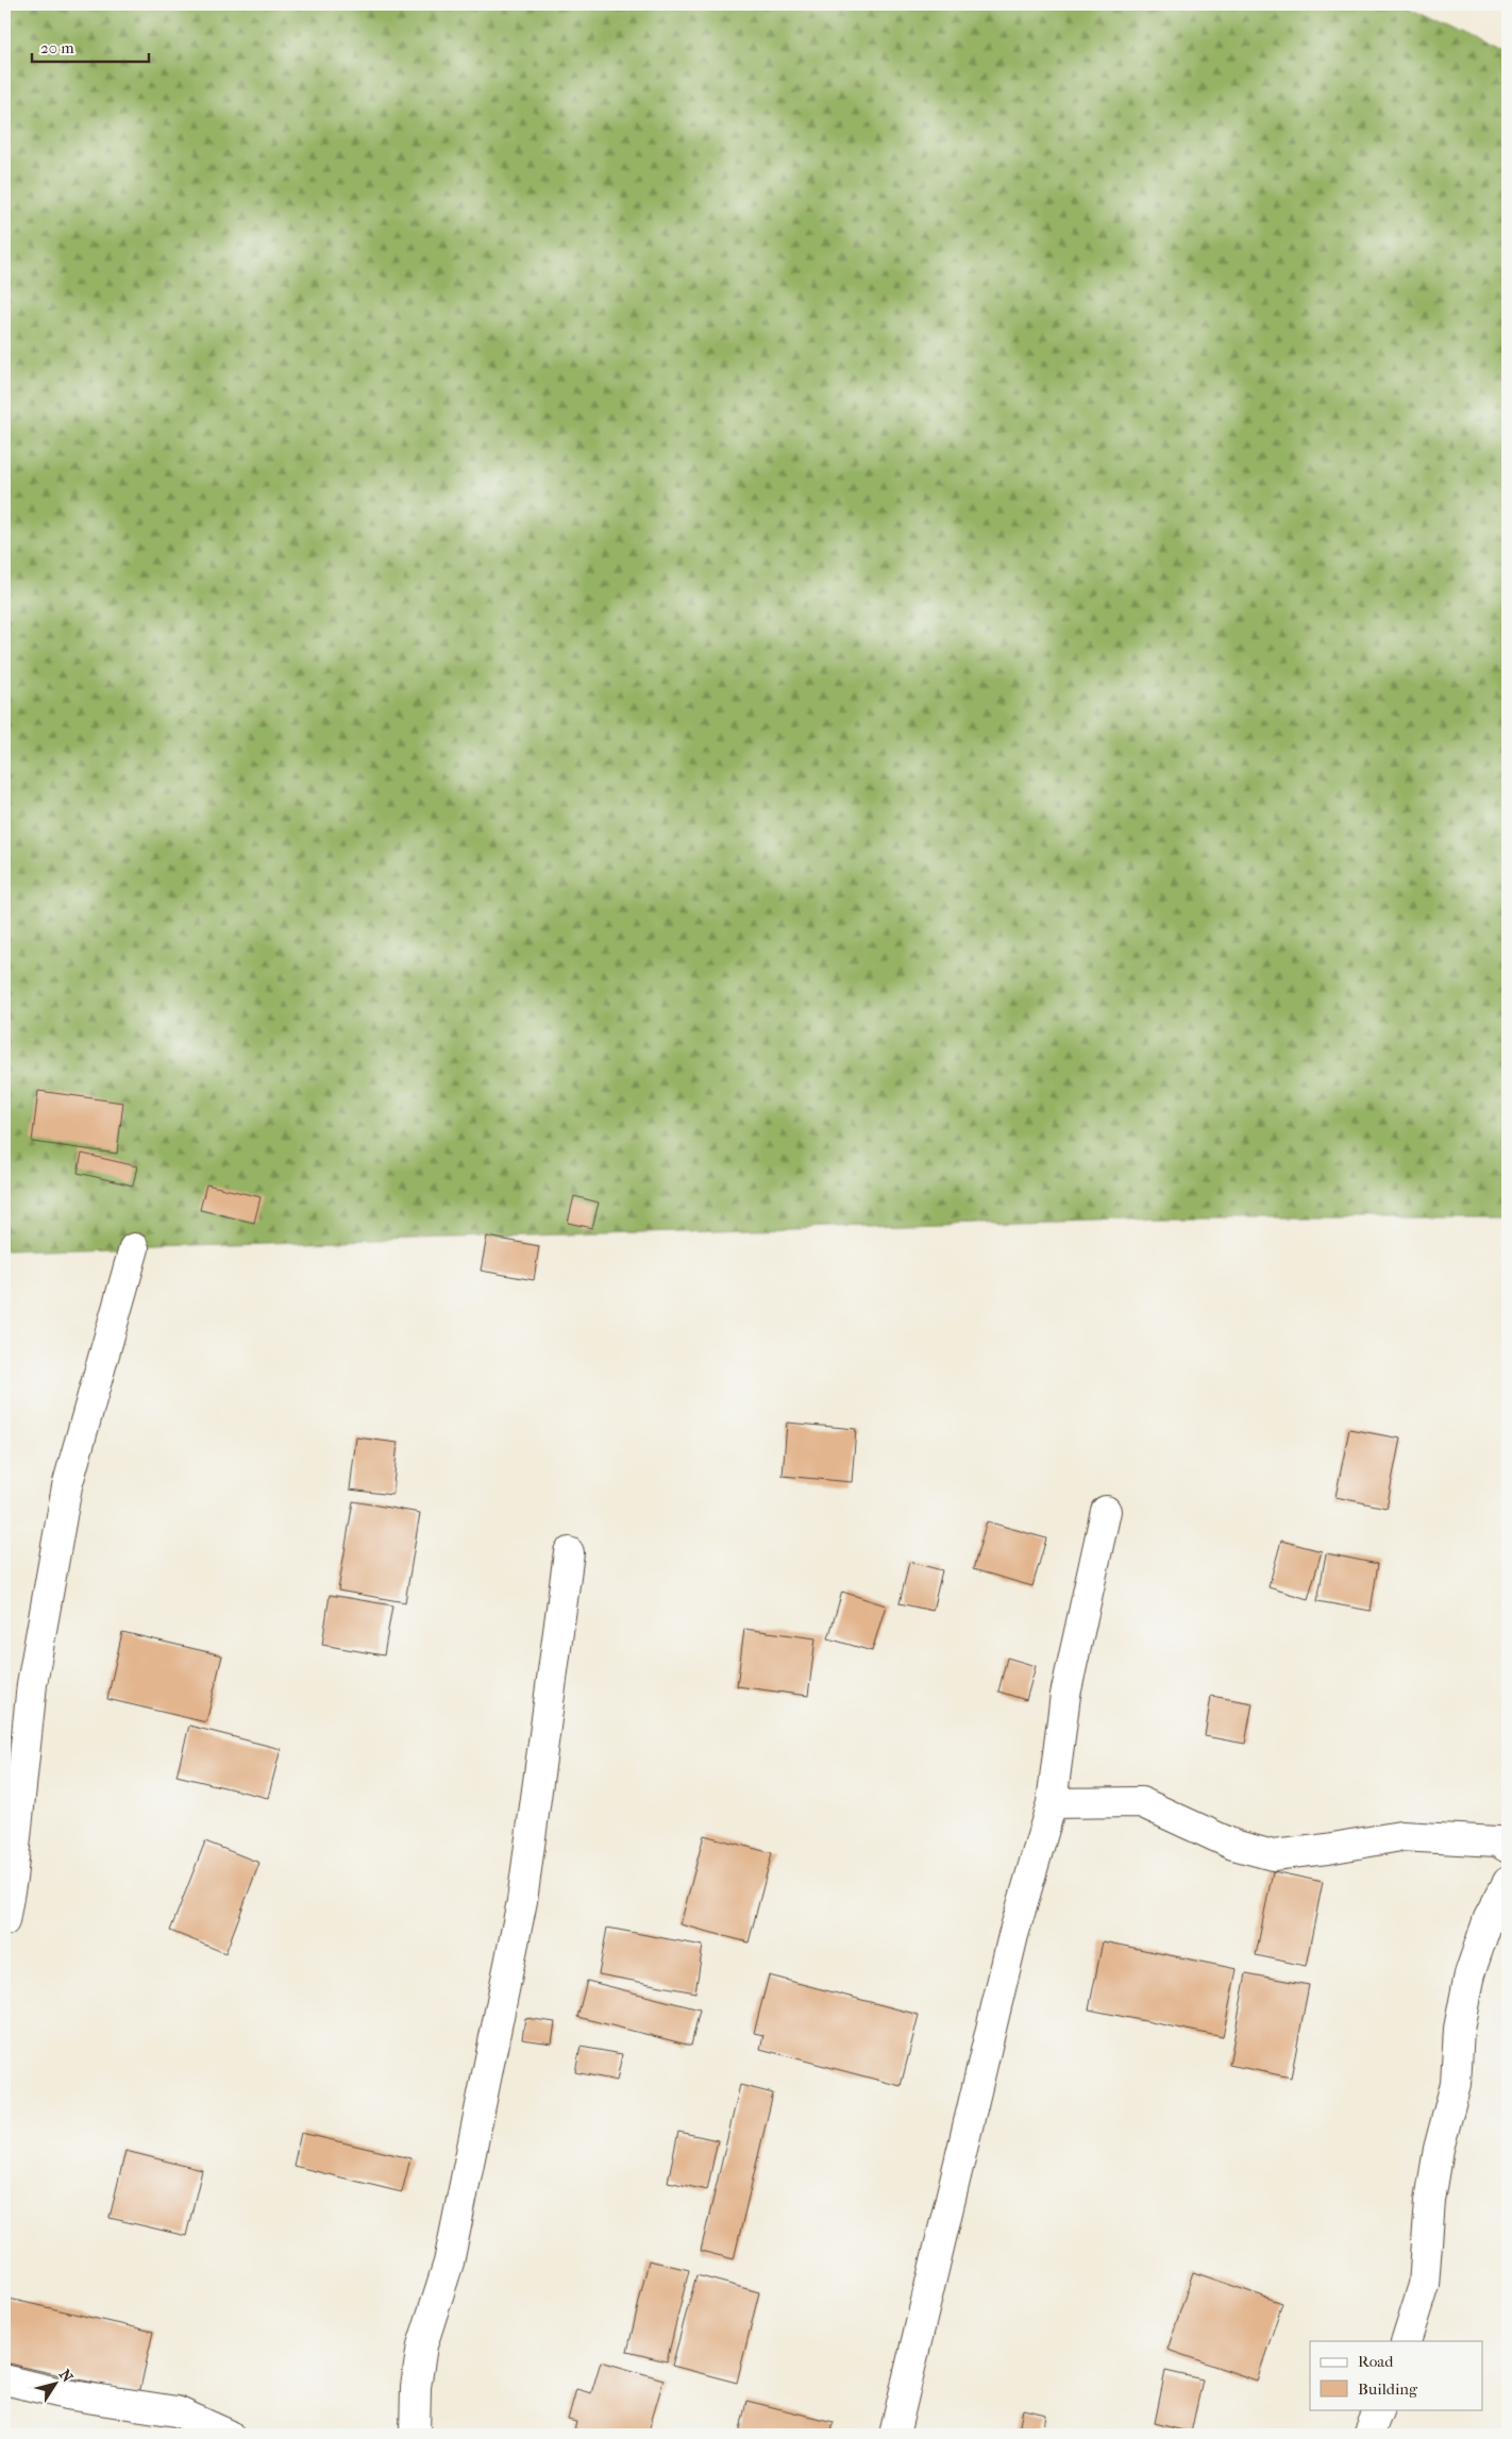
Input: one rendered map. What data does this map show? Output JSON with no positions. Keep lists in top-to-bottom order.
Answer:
{
  "legend": ["Road", "Building"],
  "scale_bar": "20 m",
  "north": "top right"
}
